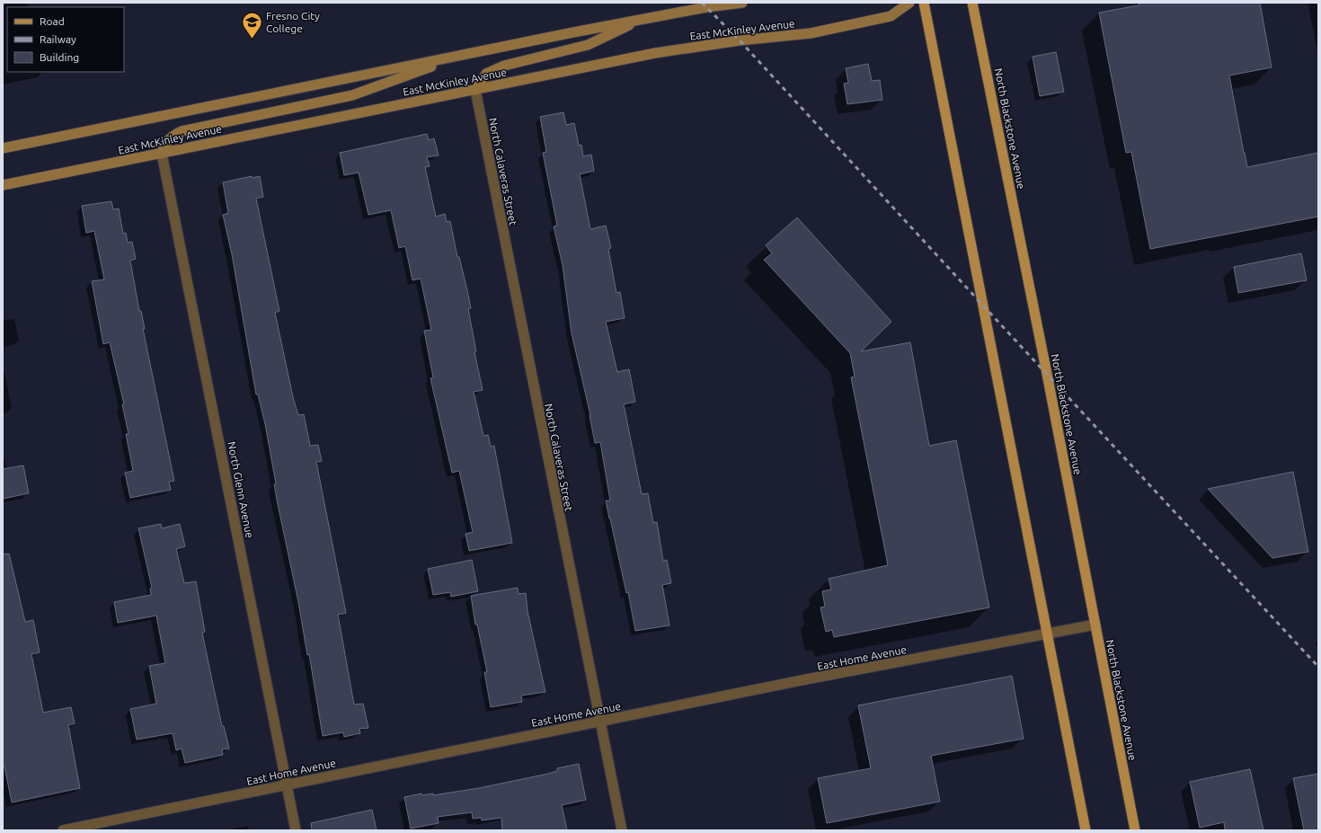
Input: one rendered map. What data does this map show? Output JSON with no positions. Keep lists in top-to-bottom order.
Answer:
{
  "streets": {
    "main road": ["East McKinley Avenue", "North Blackstone Avenue"],
    "street": ["North Calaveras Street", "North Glenn Avenue", "East Home Avenue"]
  },
  "crossings": [
    ["East McKinley Avenue", "North Calaveras Street"],
    ["East McKinley Avenue", "North Glenn Avenue"],
    ["North Blackstone Avenue", "East Home Avenue"],
    ["North Calaveras Street", "East Home Avenue"],
    ["North Glenn Avenue", "East Home Avenue"]
  ],
  "places": {
    "school or university": ["Fresno City College"]
  },
  "legend": ["Road", "Railway", "Building"]
}
